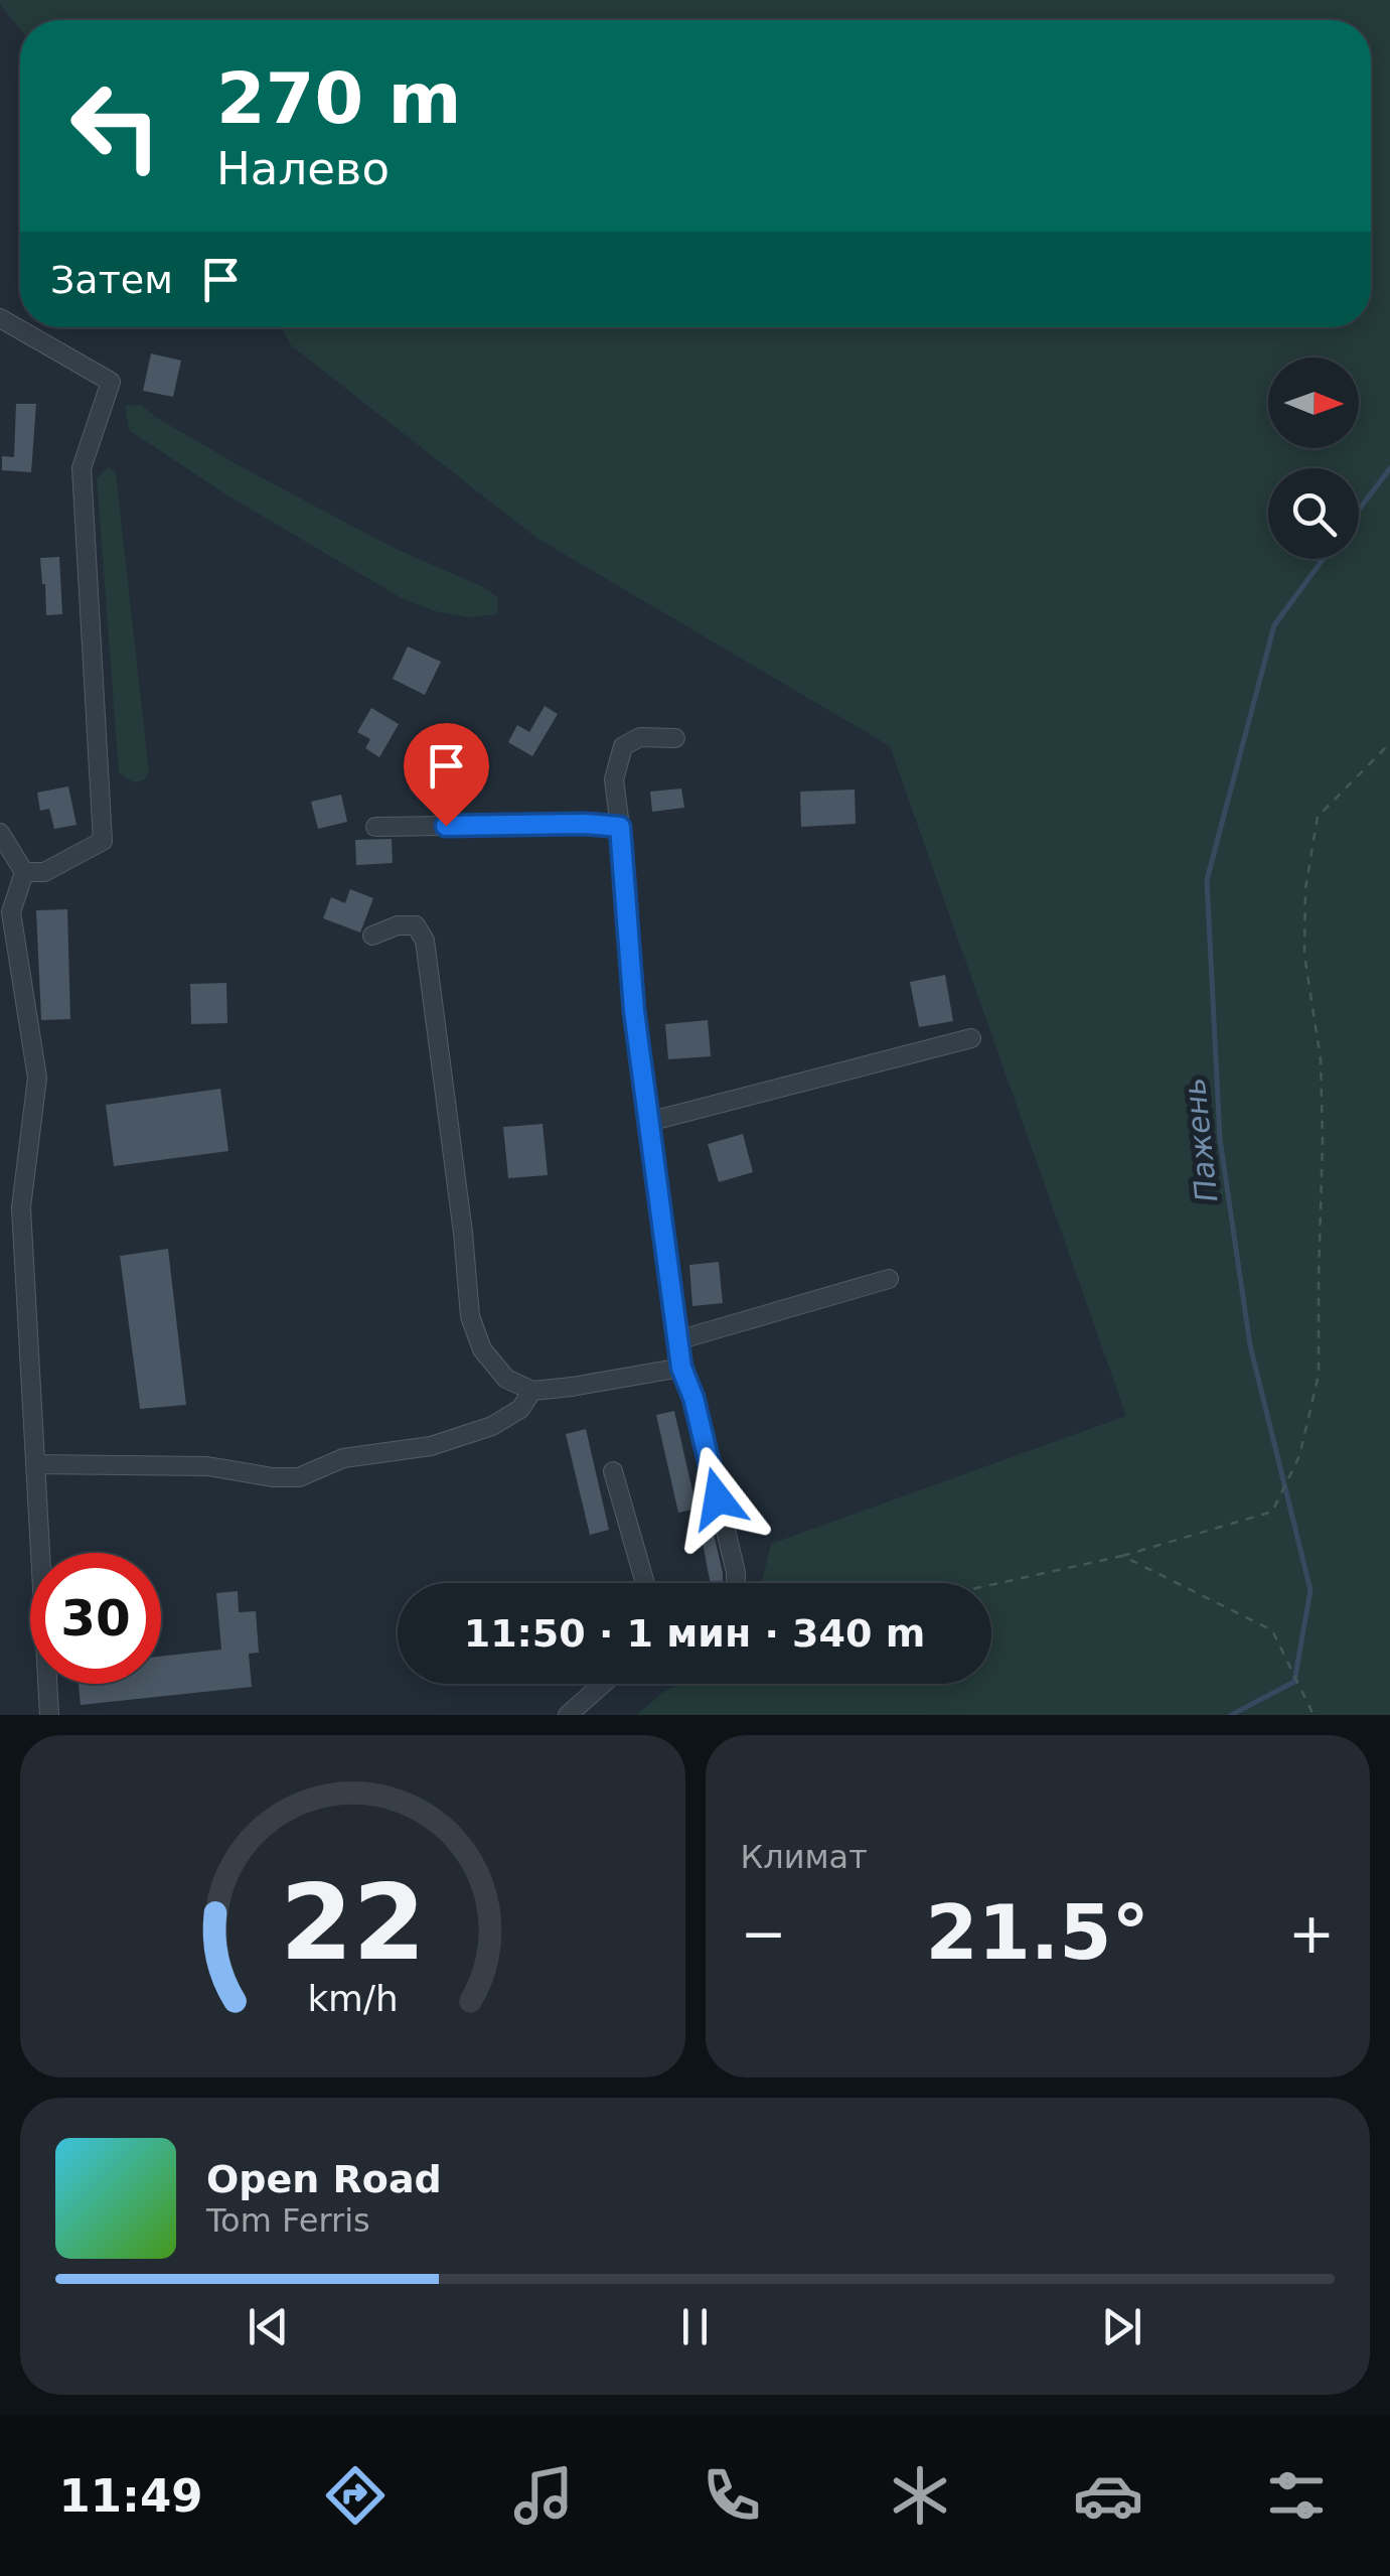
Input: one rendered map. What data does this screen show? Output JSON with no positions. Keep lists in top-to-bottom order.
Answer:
{
  "water": ["Пажень"],
  "north": "right",
  "page": {
    "turn": ["270 m", "Налево"],
    "then": "Затем",
    "limit": "30",
    "trip": "11:50 · 1 мин · 340 m",
    "tile": "Климат",
    "heat": ["−", "21.5°", "+"],
    "song": ["Open Road", "Tom Ferris"],
    "tabs": "11:49",
    "gauge": ["22", "km/h"]
  }
}
